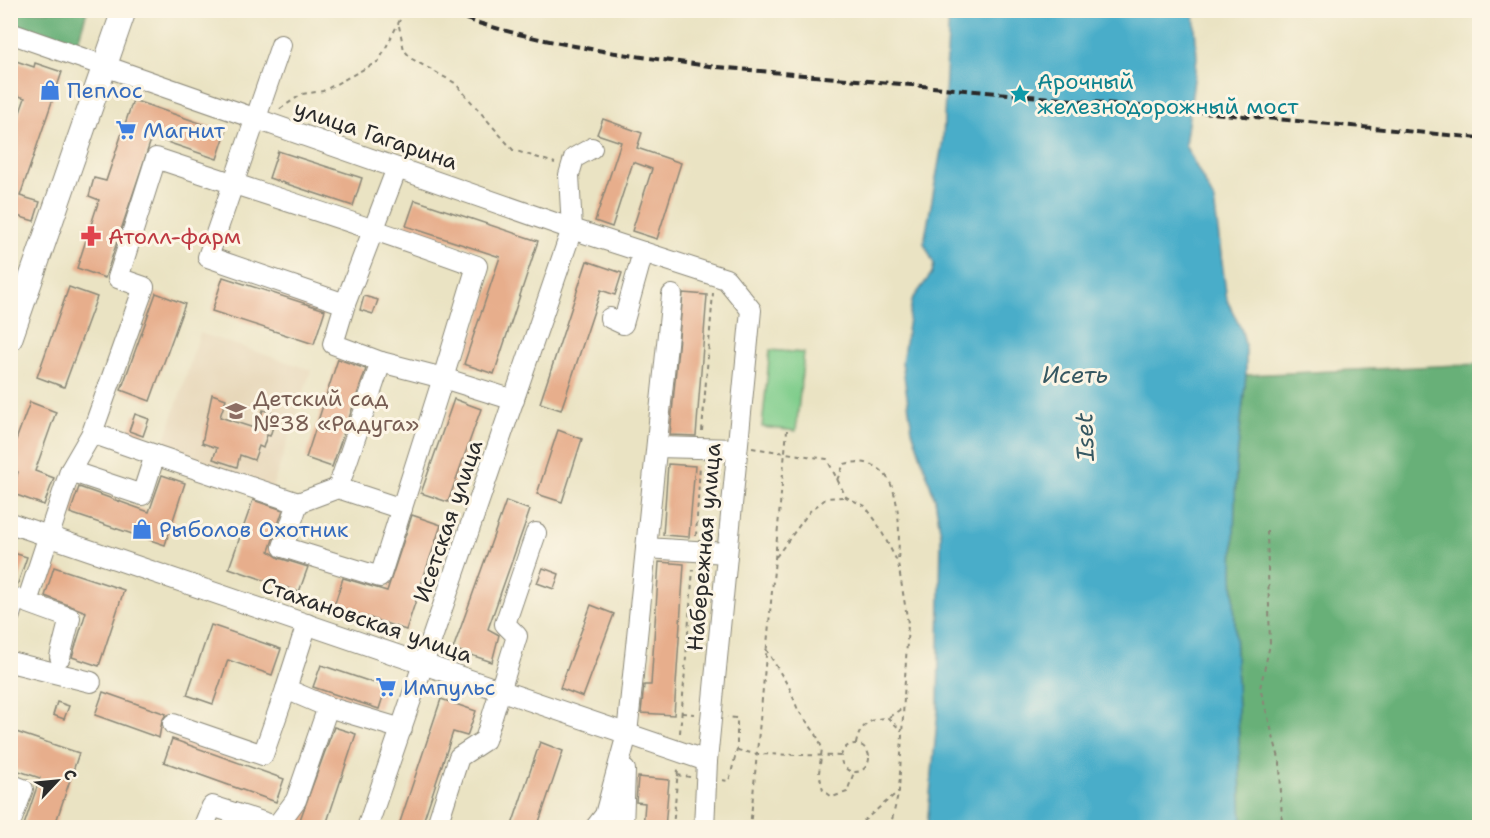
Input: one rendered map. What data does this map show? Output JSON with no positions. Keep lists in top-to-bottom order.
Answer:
{
  "streets": {
    "street": [
      "улица Гагарина",
      "Исетская улица",
      "Набережная улица",
      "Стахановская улица"
    ]
  },
  "crossings": [
    ["улица Гагарина", "Исетская улица"],
    ["улица Гагарина", "Набережная улица"],
    ["Исетская улица", "Стахановская улица"],
    ["Набережная улица", "Стахановская улица"]
  ],
  "water": ["Исеть", "Iset"],
  "places": {
    "shop": ["Пеплос", "Рыболов Охотник"],
    "place": ["Арочный железнодорожный мост"],
    "supermarket": ["Магнит", "Импульс"],
    "pharmacy": ["Атолл-фарм"],
    "school or university": ["Детский сад №38 «Радуга»"]
  },
  "north": "top right"
}
